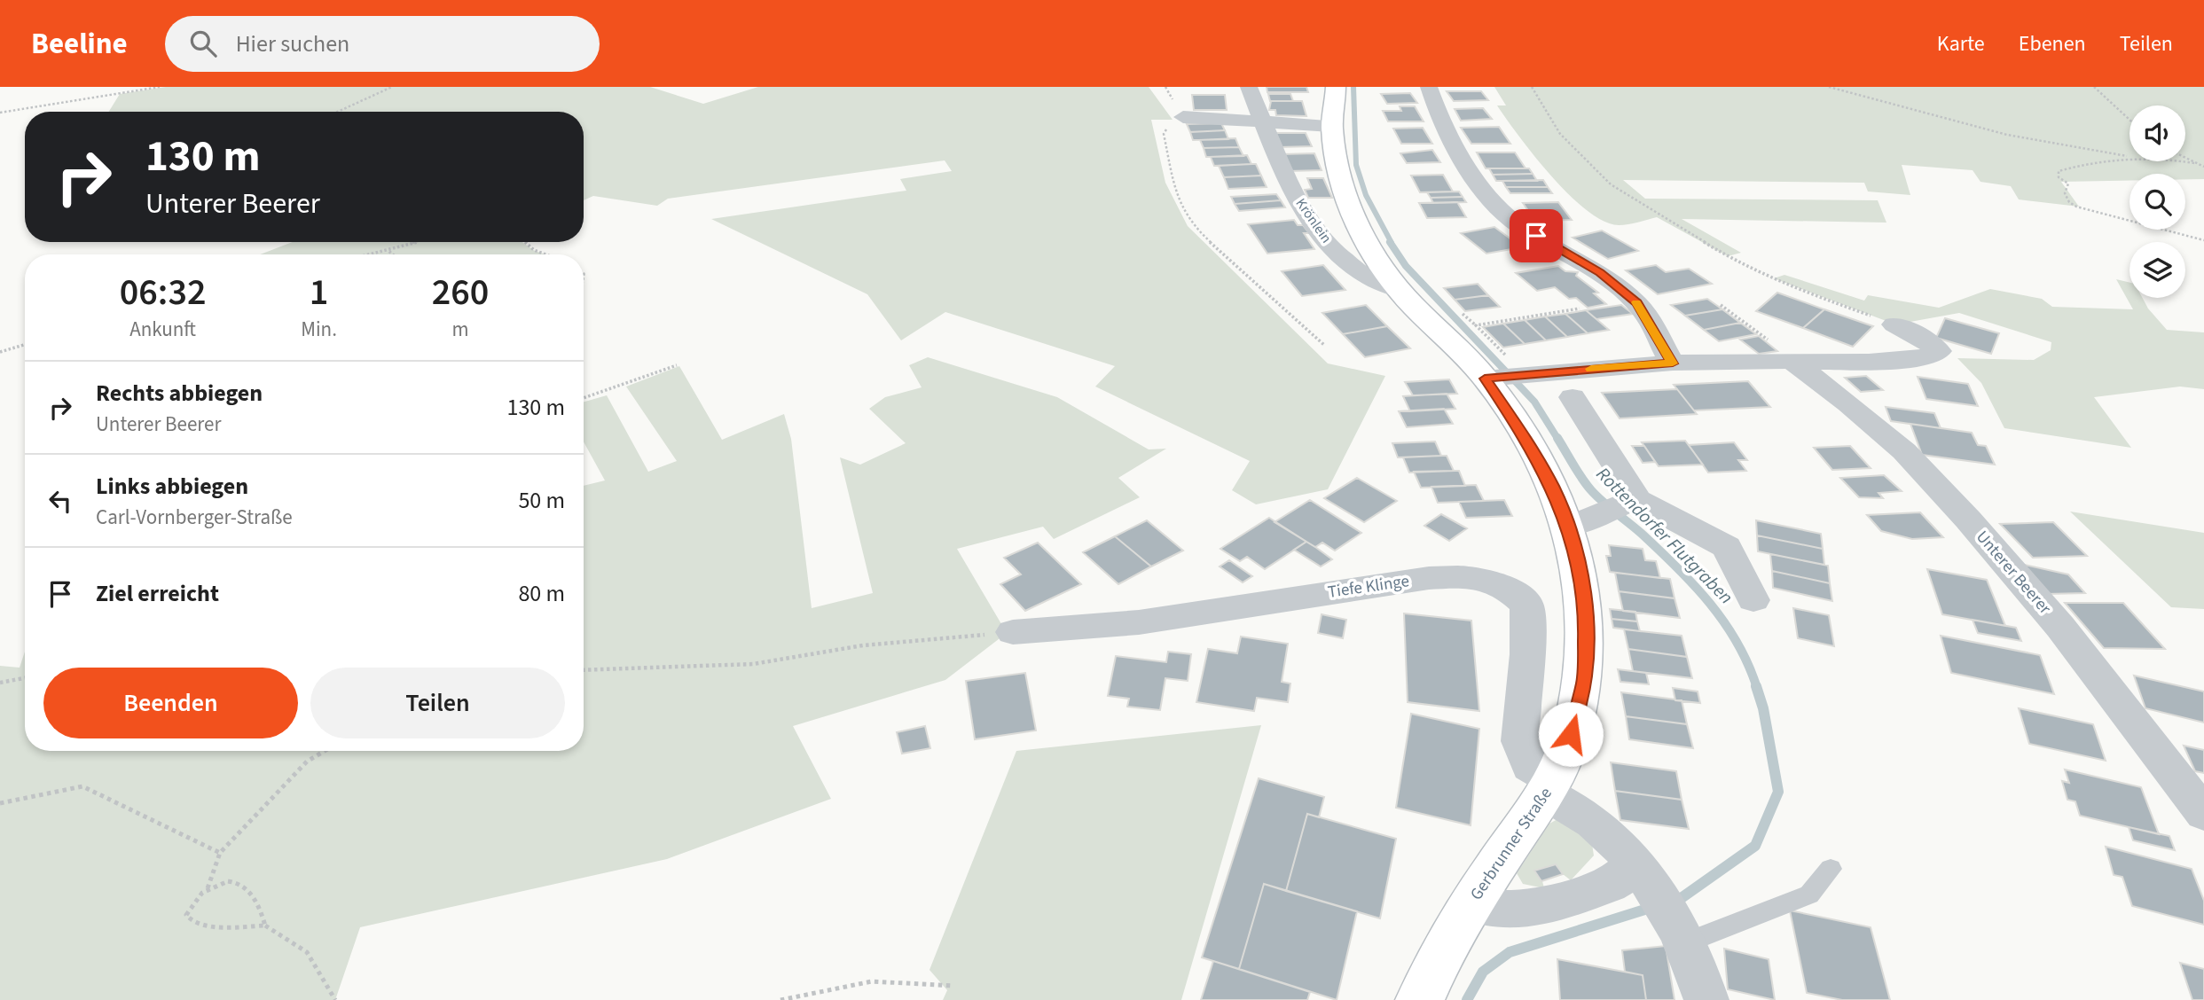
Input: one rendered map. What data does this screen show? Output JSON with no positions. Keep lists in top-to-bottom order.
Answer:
{
  "streets": {
    "street": [
      "Krönlein",
      "Unterer Beerer",
      "Tiefe Klinge",
      "Gerbrunner Straße"
    ]
  },
  "crossings": [
    ["Krönlein", "Gerbrunner Straße"],
    ["Tiefe Klinge", "Gerbrunner Straße"]
  ],
  "water": ["Rottendorfer Flutgraben"],
  "page": {
    "header": "Beeline",
    "search": "Hier suchen",
    "nav": ["Karte", "Ebenen", "Teilen"],
    "turn": ["130 m", "Unterer Beerer"],
    "eta": [
      "06:32",
      "Ankunft",
      "1",
      "Min.",
      "260",
      "m"
    ],
    "list": [
      {
        "name": "Rechts abbiegen",
        "note": "Unterer Beerer",
        "value": "130 m"
      },
      {
        "name": "Links abbiegen",
        "note": "Carl-Vornberger-Straße",
        "value": "50 m"
      },
      {
        "name": "Ziel erreicht",
        "value": "80 m"
      }
    ],
    "buttons": ["Beenden", "Teilen"]
  }
}
